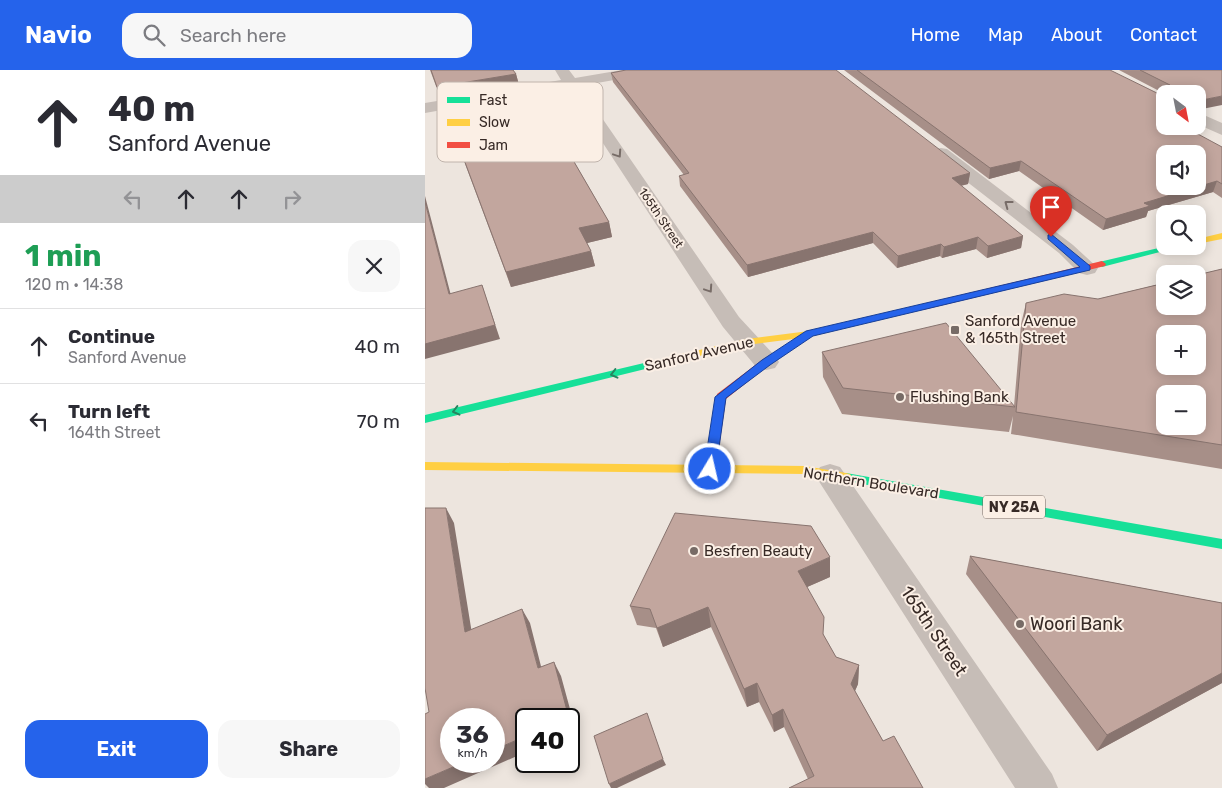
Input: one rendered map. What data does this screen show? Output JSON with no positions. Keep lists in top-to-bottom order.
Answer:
{
  "streets": {
    "street": [
      "165th Street",
      "Sanford Avenue",
      "Northern Boulevard",
      "NY 25A"
    ]
  },
  "crossings": [
    ["165th Street", "Sanford Avenue"],
    ["165th Street", "Northern Boulevard"]
  ],
  "one_way": ["165th Street", "Sanford Avenue"],
  "places": {
    "transit": ["Sanford Avenue & 165th Street"],
    "other": ["Flushing Bank", "Besfren Beauty", "Woori Bank"]
  },
  "legend": ["Fast", "Slow", "Jam"],
  "north": "bottom right",
  "page": {
    "header": "Navio",
    "search": "Search here",
    "nav": [
      "Home",
      "Map",
      "About",
      "Contact"
    ],
    "turn": ["40 m", "Sanford Avenue"],
    "map_buttons": ["+", "−"],
    "heading": ["1 min", "120 m · 14:38"],
    "list": [
      {
        "name": "Continue",
        "note": "Sanford Avenue",
        "value": "40 m"
      },
      {
        "name": "Turn left",
        "note": "164th Street",
        "value": "70 m"
      }
    ],
    "speed": "36 km/h",
    "limit": "40",
    "buttons": ["Exit", "Share"]
  }
}
